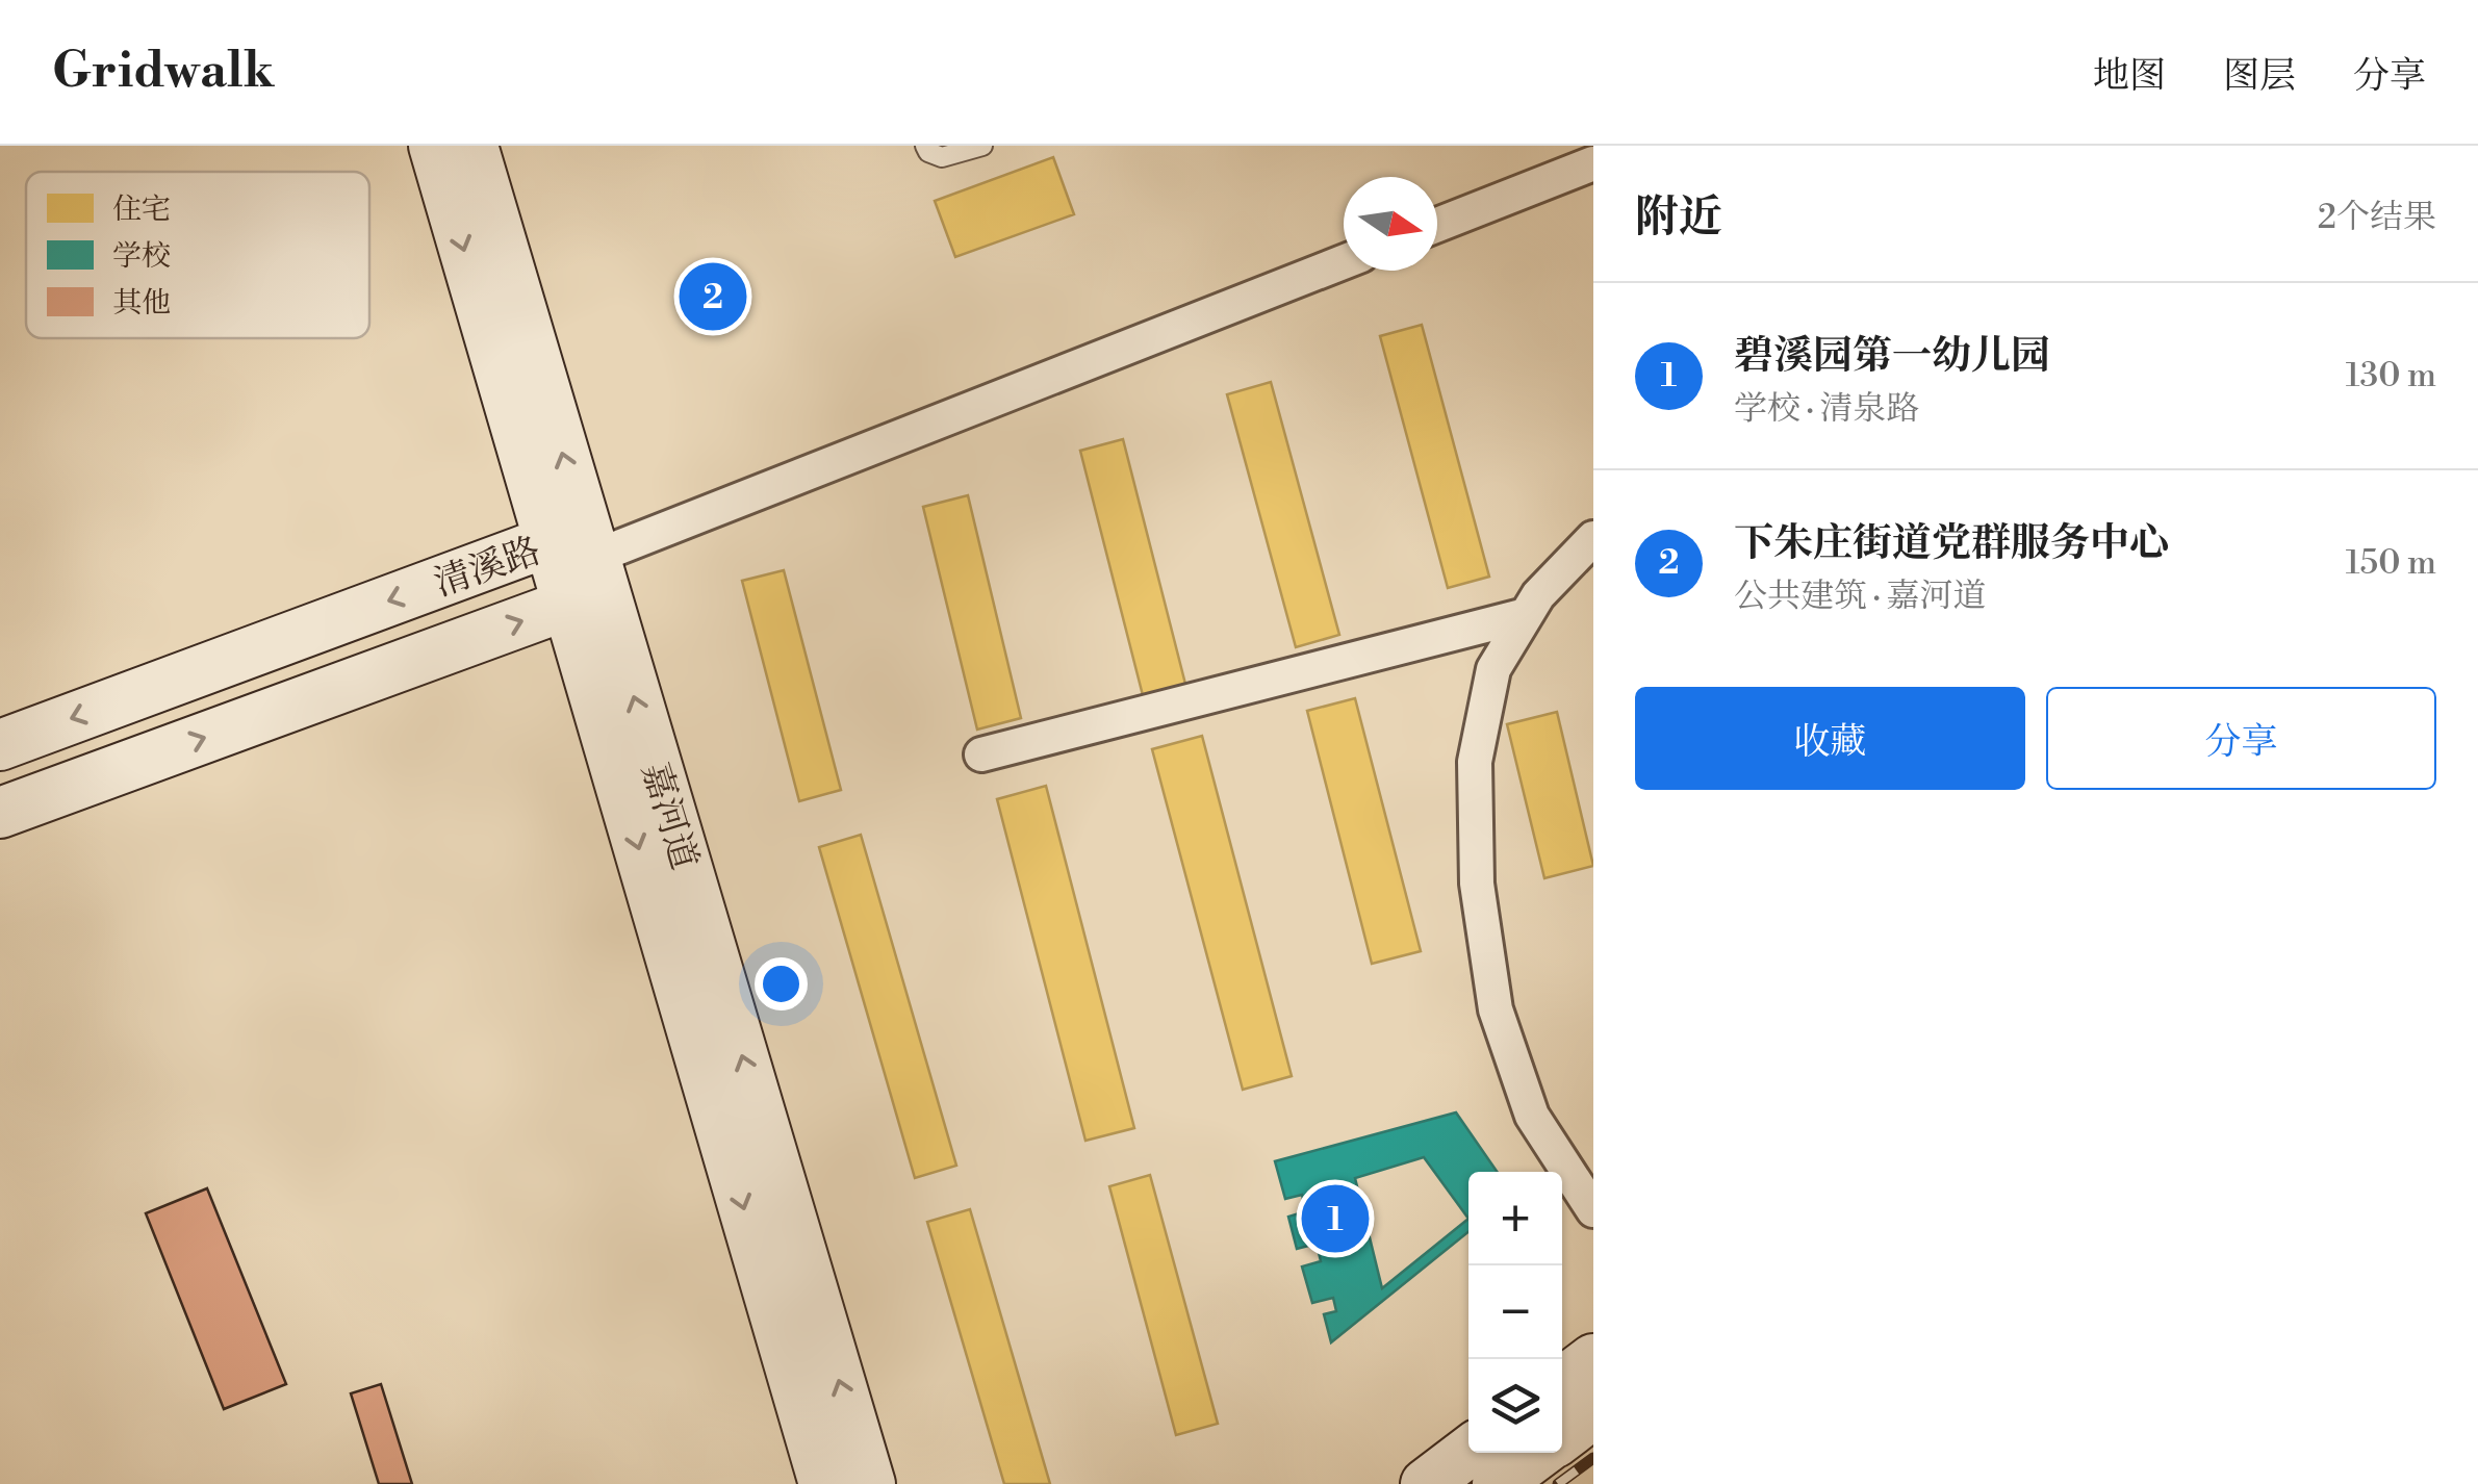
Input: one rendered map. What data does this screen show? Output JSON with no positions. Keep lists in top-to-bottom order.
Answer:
{
  "streets": {
    "street": ["清溪路", "嘉河道"]
  },
  "crossings": [
    ["清溪路", "嘉河道"]
  ],
  "legend": ["住宅", "学校", "其他"],
  "north": "right",
  "page": {
    "header": "Gridwalk",
    "nav": ["地图", "图层", "分享"],
    "heading": ["附近", "2个结果"],
    "pins": ["2", "1"],
    "list": [
      {
        "mark": "1",
        "name": "碧溪园第一幼儿园",
        "note": "学校 · 清泉路",
        "value": "130 m"
      },
      {
        "mark": "2",
        "name": "下朱庄街道党群服务中心",
        "note": "公共建筑 · 嘉河道",
        "value": "150 m"
      }
    ],
    "buttons": ["收藏", "分享"],
    "map_buttons": ["+", "−"]
  }
}
